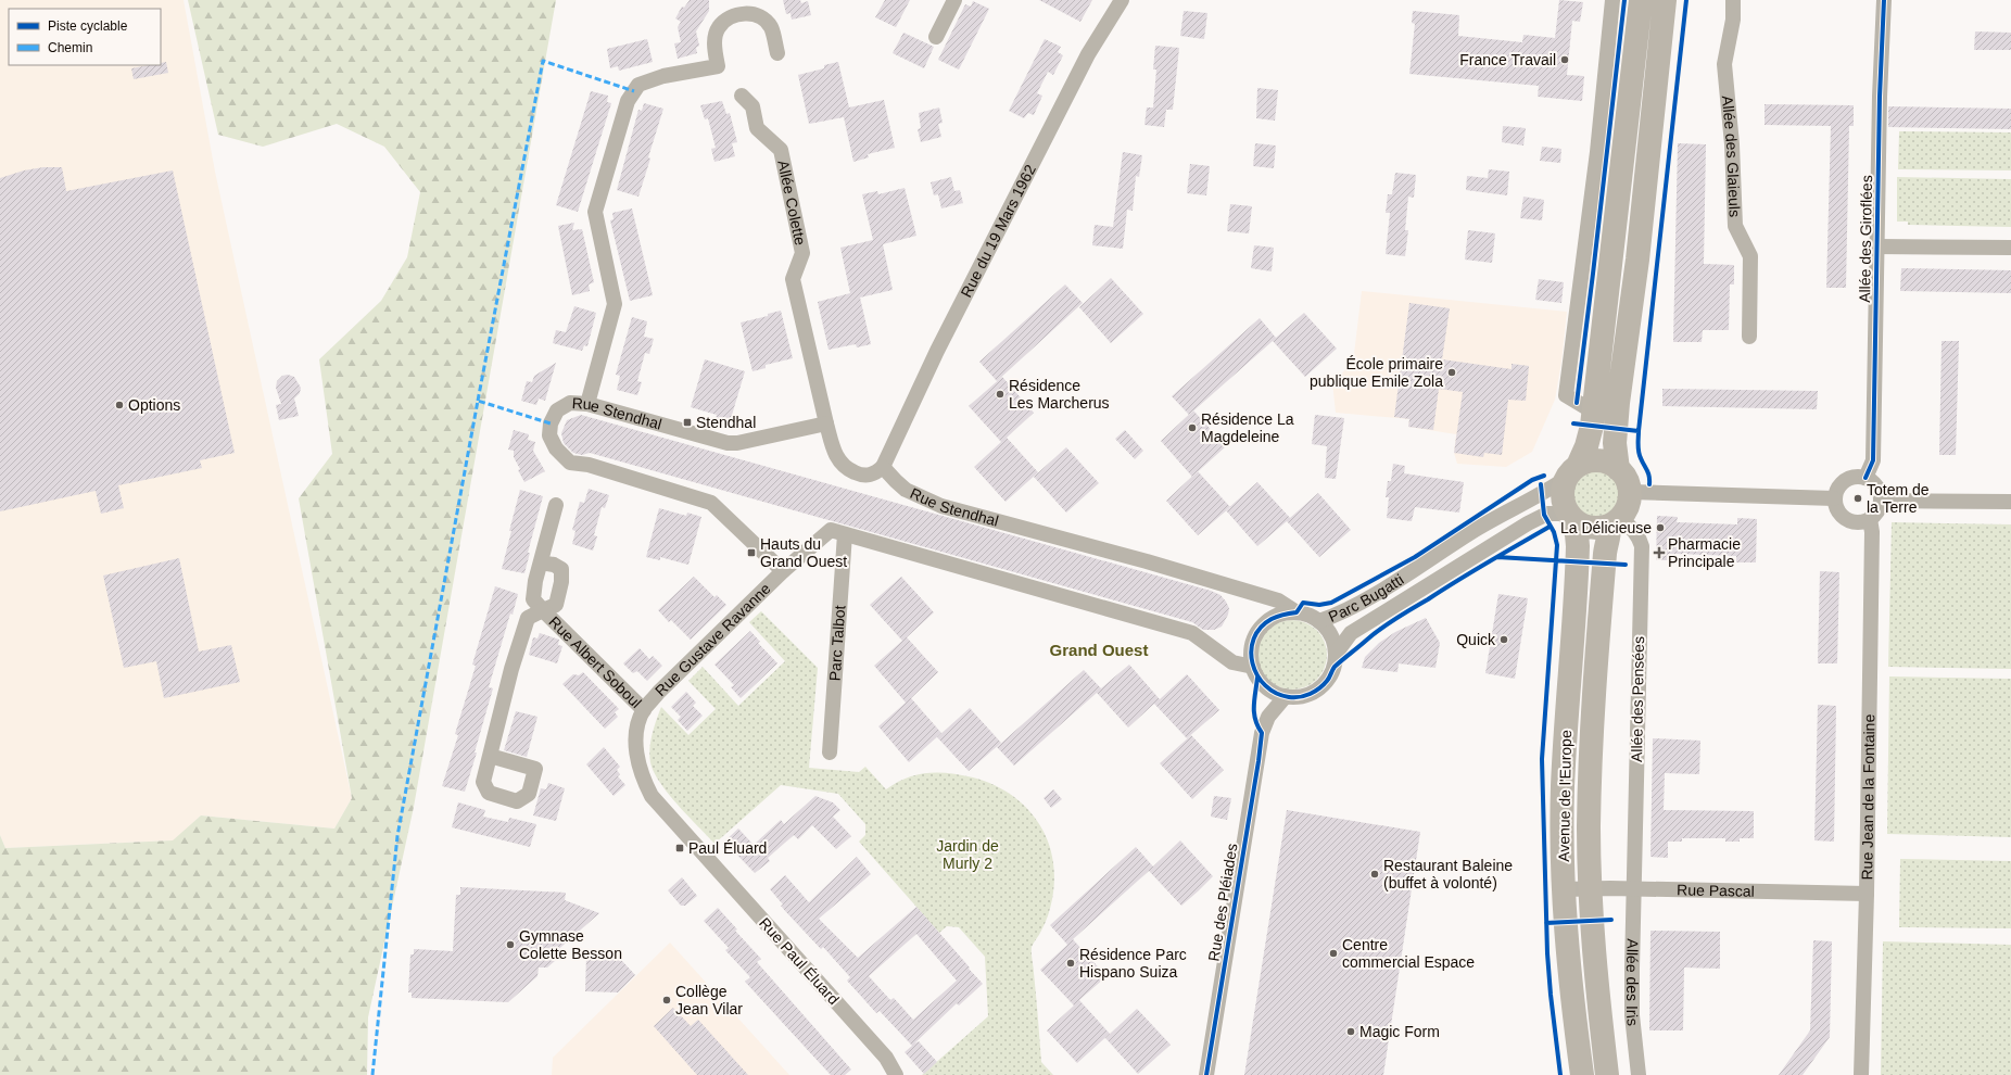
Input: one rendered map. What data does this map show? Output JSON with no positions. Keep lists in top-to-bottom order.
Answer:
{
  "streets": {
    "main road": ["Avenue de l'Europe"],
    "street": [
      "Allée des Glaieuls",
      "Allée Colette",
      "Rue du 19 Mars 1962",
      "Allée des Giroflées",
      "Rue Stendhal",
      "Parc Bugatti",
      "Rue Gustave Ravanne",
      "Parc Talbot",
      "Rue Albert Soboul",
      "Allée des Pensées",
      "Rue Jean de la Fontaine",
      "Rue Pascal",
      "Rue des Pléiades",
      "Rue Paul Éluard",
      "Allée des Iris"
    ]
  },
  "crossings": [
    ["Allée Colette", "Rue Stendhal"],
    ["Rue du 19 Mars 1962", "Rue Stendhal"],
    ["Allée des Giroflées", "Rue Jean de la Fontaine"],
    ["Rue Stendhal", "Parc Bugatti"],
    ["Rue Stendhal", "Rue Gustave Ravanne"],
    ["Rue Stendhal", "Rue des Pléiades"],
    ["Parc Bugatti", "Allée des Pensées"],
    ["Parc Bugatti", "Avenue de l'Europe"],
    ["Parc Bugatti", "Rue des Pléiades"],
    ["Rue Gustave Ravanne", "Rue Albert Soboul"],
    ["Rue Albert Soboul", "Rue Paul Éluard"],
    ["Allée des Pensées", "Avenue de l'Europe"],
    ["Allée des Pensées", "Rue Pascal"],
    ["Allée des Pensées", "Allée des Iris"],
    ["Avenue de l'Europe", "Rue Pascal"],
    ["Rue Jean de la Fontaine", "Rue Pascal"],
    ["Rue Pascal", "Allée des Iris"]
  ],
  "districts": ["Grand Ouest"],
  "parks": ["Jardin de Murly 2"],
  "places": {
    "other": [
      "France Travail",
      "École primaire publique Emile Zola",
      "Résidence Les Marcherus",
      "Options",
      "Résidence La Magdeleine",
      "Totem de la Terre",
      "La Délicieuse",
      "Quick",
      "Restaurant Baleine (buffet à volonté)",
      "Gymnase Colette Besson",
      "Centre commercial Espace",
      "Résidence Parc Hispano Suiza",
      "Collège Jean Vilar",
      "Magic Form"
    ],
    "transit": ["Stendhal", "Hauts du Grand Ouest", "Paul Éluard"],
    "health": ["Pharmacie Principale"]
  },
  "legend": ["Piste cyclable", "Chemin"]
}
